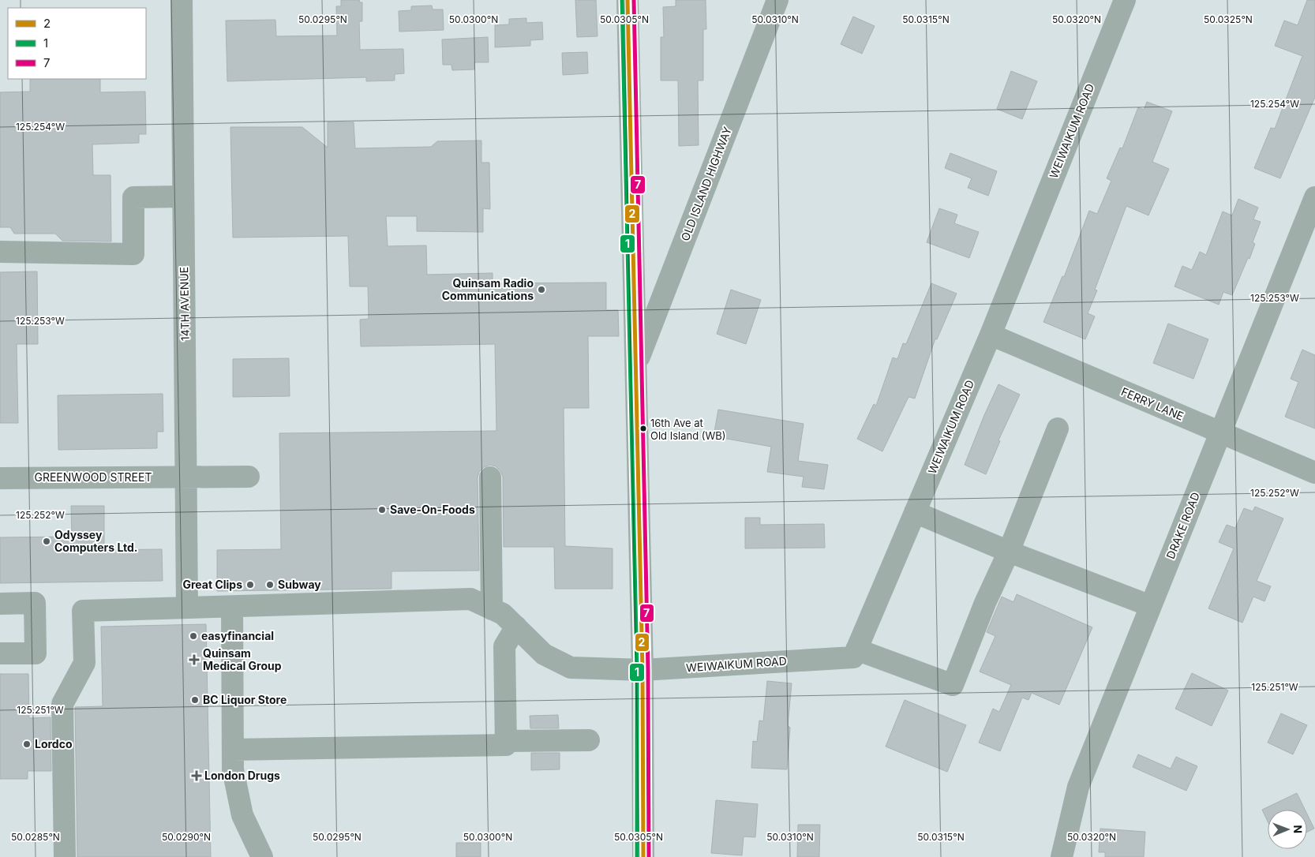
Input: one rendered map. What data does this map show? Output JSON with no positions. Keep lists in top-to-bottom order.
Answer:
{
  "streets": {
    "street": [
      "WEIWAIKUM ROAD",
      "OLD ISLAND HIGHWAY",
      "14TH AVENUE",
      "FERRY LANE",
      "GREENWOOD STREET",
      "DRAKE ROAD"
    ]
  },
  "crossings": [
    ["WEIWAIKUM ROAD", "FERRY LANE"],
    ["14TH AVENUE", "GREENWOOD STREET"],
    ["FERRY LANE", "DRAKE ROAD"]
  ],
  "places": {
    "other": [
      "Quinsam Radio Communications",
      "16th Ave at Old Island (WB)",
      "Save-On-Foods",
      "Odyssey Computers Ltd.",
      "Great Clips",
      "Subway",
      "easyfinancial",
      "BC Liquor Store",
      "Lordco"
    ],
    "health": ["Quinsam Medical Group", "London Drugs"]
  },
  "lines": ["transit line 2", "transit line 1", "transit line 7"],
  "legend": ["2", "1", "7"],
  "north": "right",
  "coordinates": [
    "50.0295°N",
    "50.0300°N",
    "50.0305°N",
    "50.0310°N",
    "50.0315°N",
    "50.0320°N",
    "50.0325°N",
    "125.254°W",
    "125.253°W",
    "125.252°W",
    "125.251°W",
    "50.0285°N",
    "50.0290°N"
  ]
}
